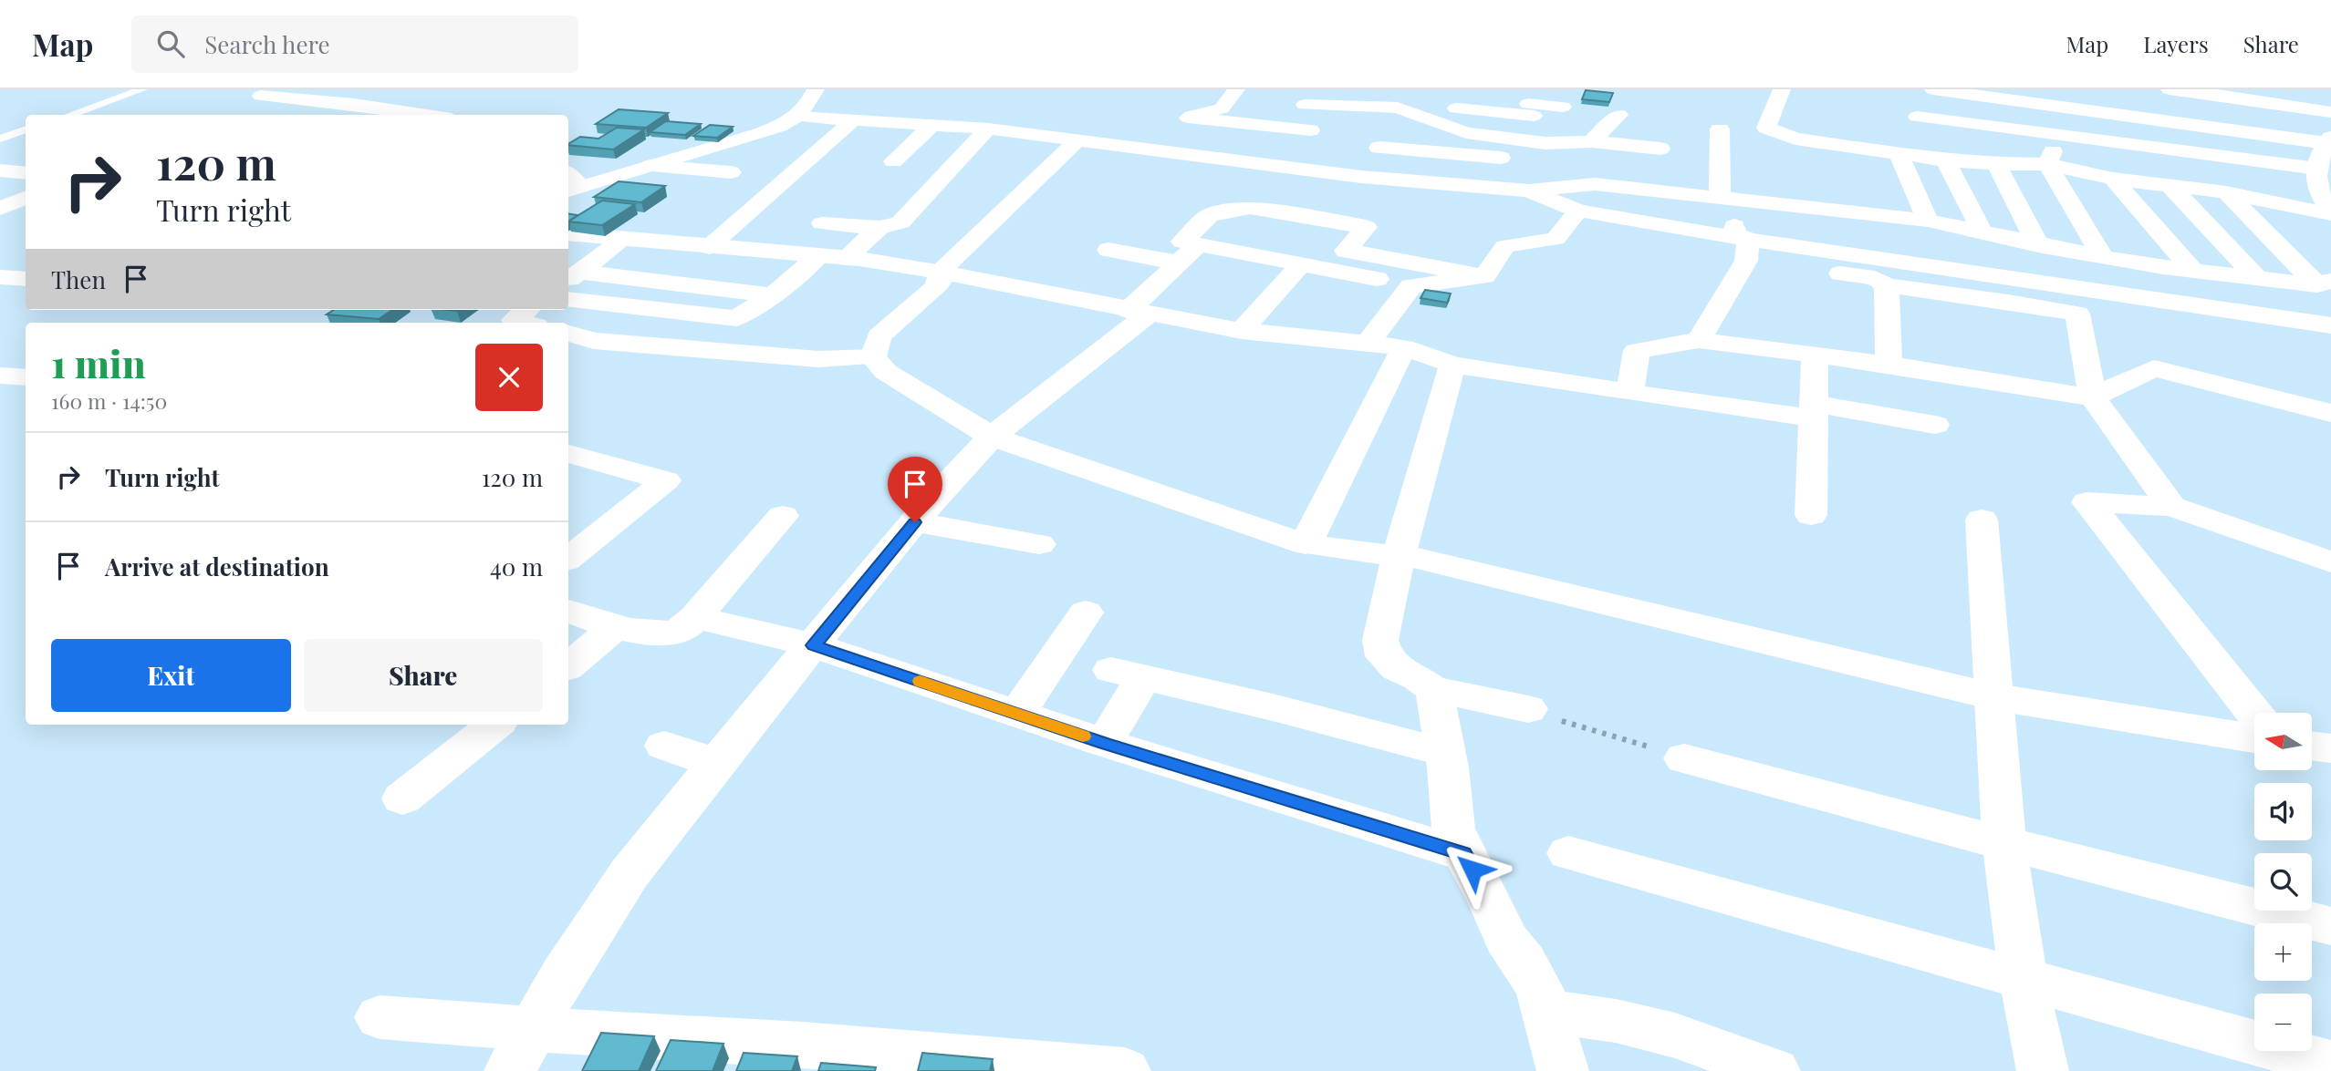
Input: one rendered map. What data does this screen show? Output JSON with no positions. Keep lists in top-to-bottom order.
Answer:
{
  "north": "left",
  "page": {
    "header": "Map",
    "search": "Search here",
    "nav": ["Map", "Layers", "Share"],
    "turn": ["120 m", "Turn right"],
    "then": "Then",
    "heading": ["1 min", "160 m · 14:50"],
    "list": [
      {
        "name": "Turn right",
        "value": "120 m"
      },
      {
        "name": "Arrive at destination",
        "value": "40 m"
      }
    ],
    "buttons": ["Exit", "Share"],
    "map_buttons": ["+", "−"]
  }
}
